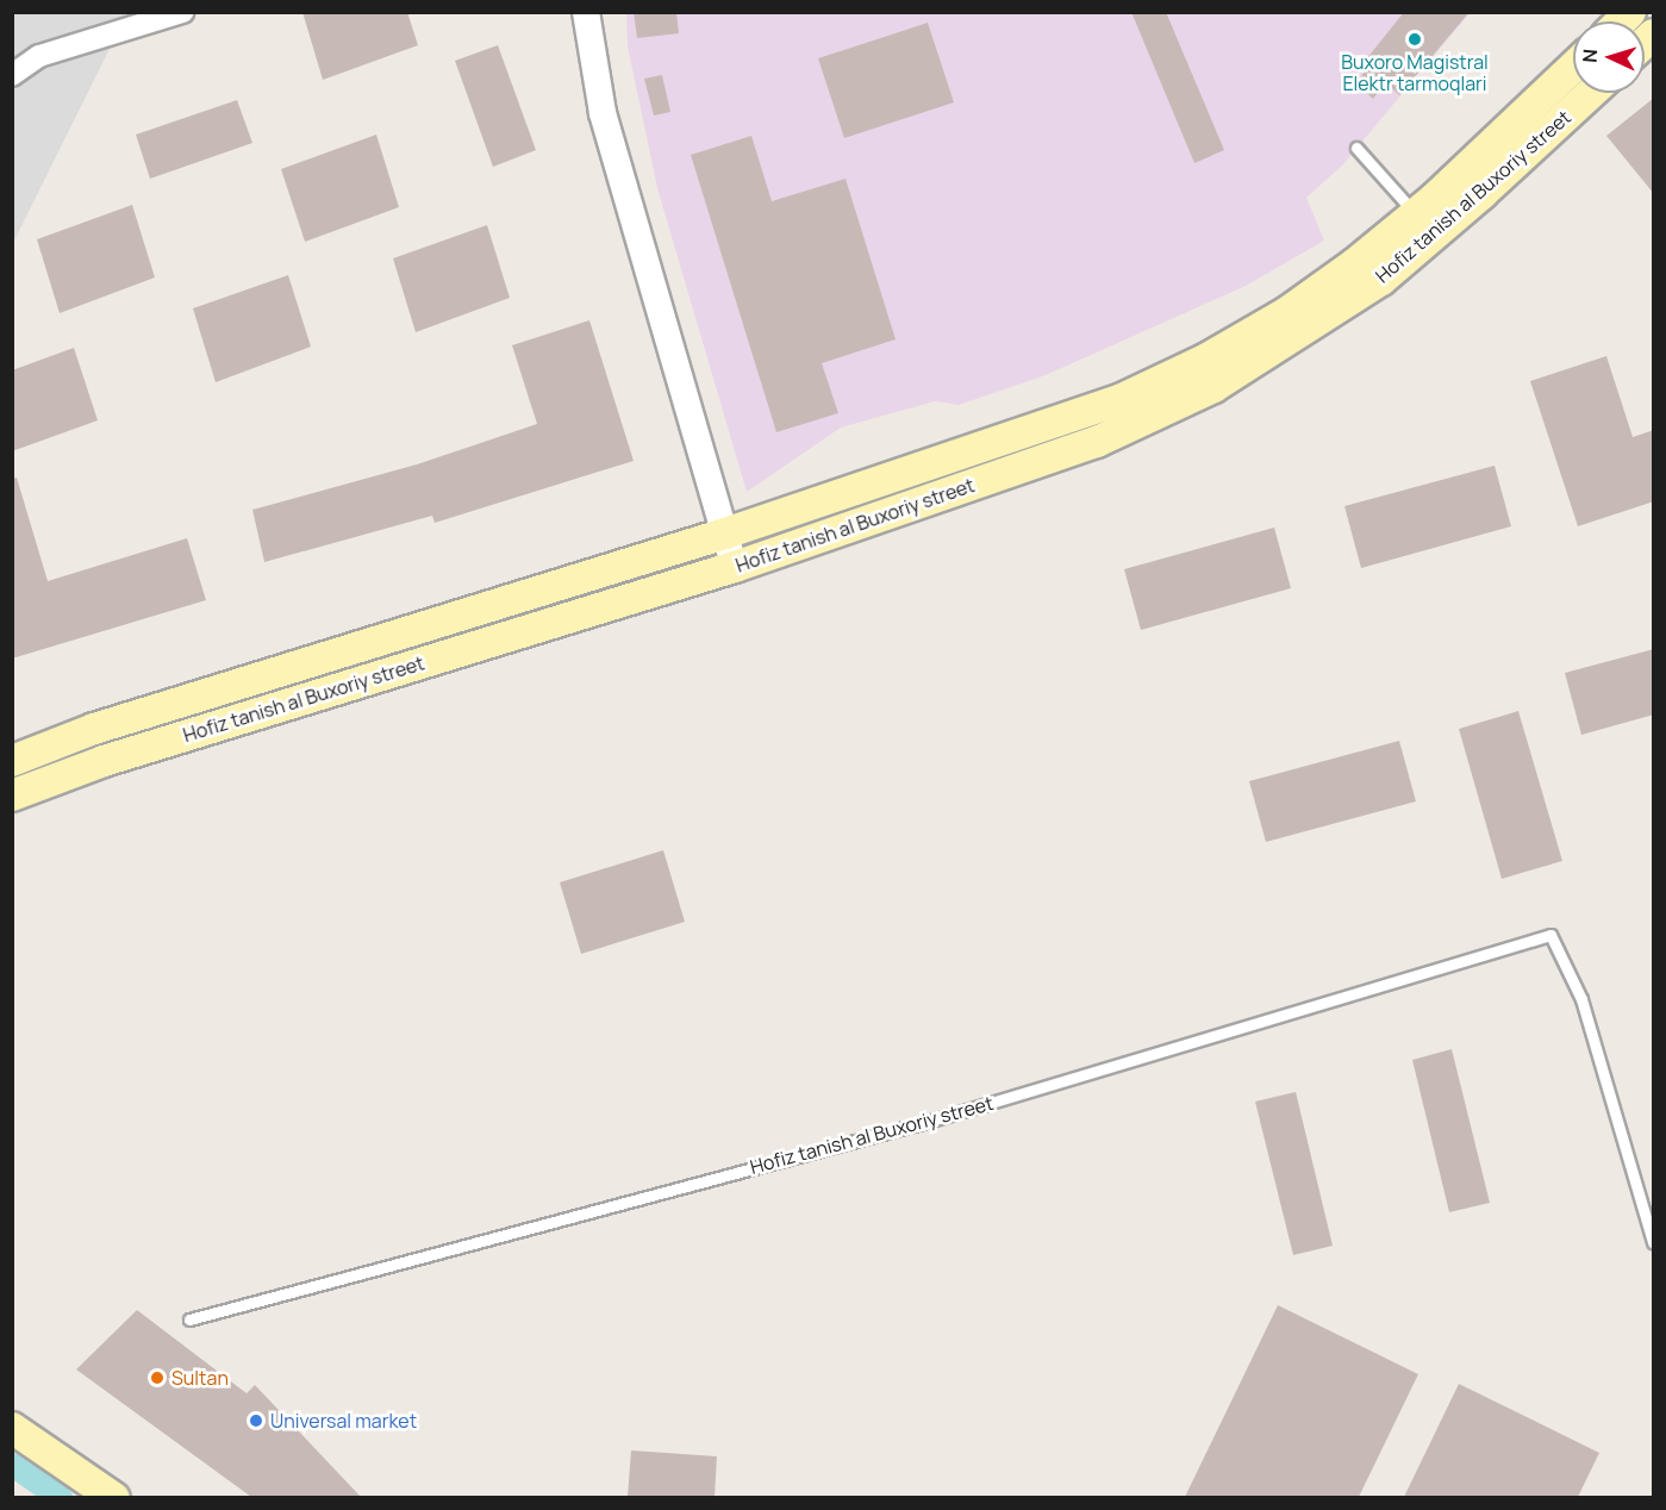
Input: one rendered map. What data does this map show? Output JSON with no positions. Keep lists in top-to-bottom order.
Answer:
{
  "streets": {
    "main road": ["Hofiz tanish al Buxoriy street"]
  },
  "places": ["Buxoro Magistral Elektr tarmoqlari", "Sultan", "Universal market"],
  "north": "left"
}
